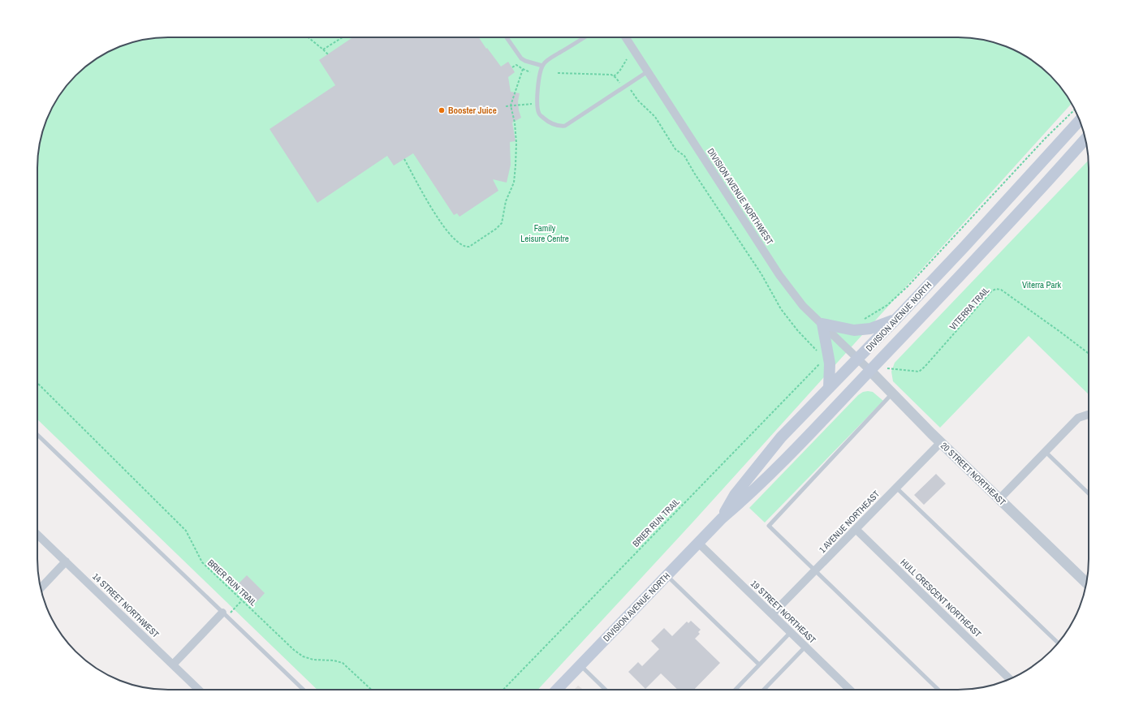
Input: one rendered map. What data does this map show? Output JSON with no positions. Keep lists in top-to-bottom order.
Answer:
{
  "streets": {
    "main road": ["DIVISION AVENUE NORTH"],
    "street": [
      "DIVISION AVENUE NORTHWEST",
      "20 STREET NORTHEAST",
      "1 AVENUE NORTHEAST",
      "HULL CRESCENT NORTHEAST",
      "14 STREET NORTHWEST",
      "19 STREET NORTHEAST"
    ],
    "path": ["VITERRA TRAIL", "BRIER RUN TRAIL"]
  },
  "crossings": [
    ["DIVISION AVENUE NORTHWEST", "DIVISION AVENUE NORTH"],
    ["DIVISION AVENUE NORTHWEST", "20 STREET NORTHEAST"],
    ["DIVISION AVENUE NORTH", "20 STREET NORTHEAST"],
    ["DIVISION AVENUE NORTH", "19 STREET NORTHEAST"],
    ["20 STREET NORTHEAST", "1 AVENUE NORTHEAST"],
    ["1 AVENUE NORTHEAST", "HULL CRESCENT NORTHEAST"],
    ["1 AVENUE NORTHEAST", "19 STREET NORTHEAST"]
  ],
  "parks": ["Family Leisure Centre", "Viterra Park"],
  "places": ["Booster Juice"]
}
